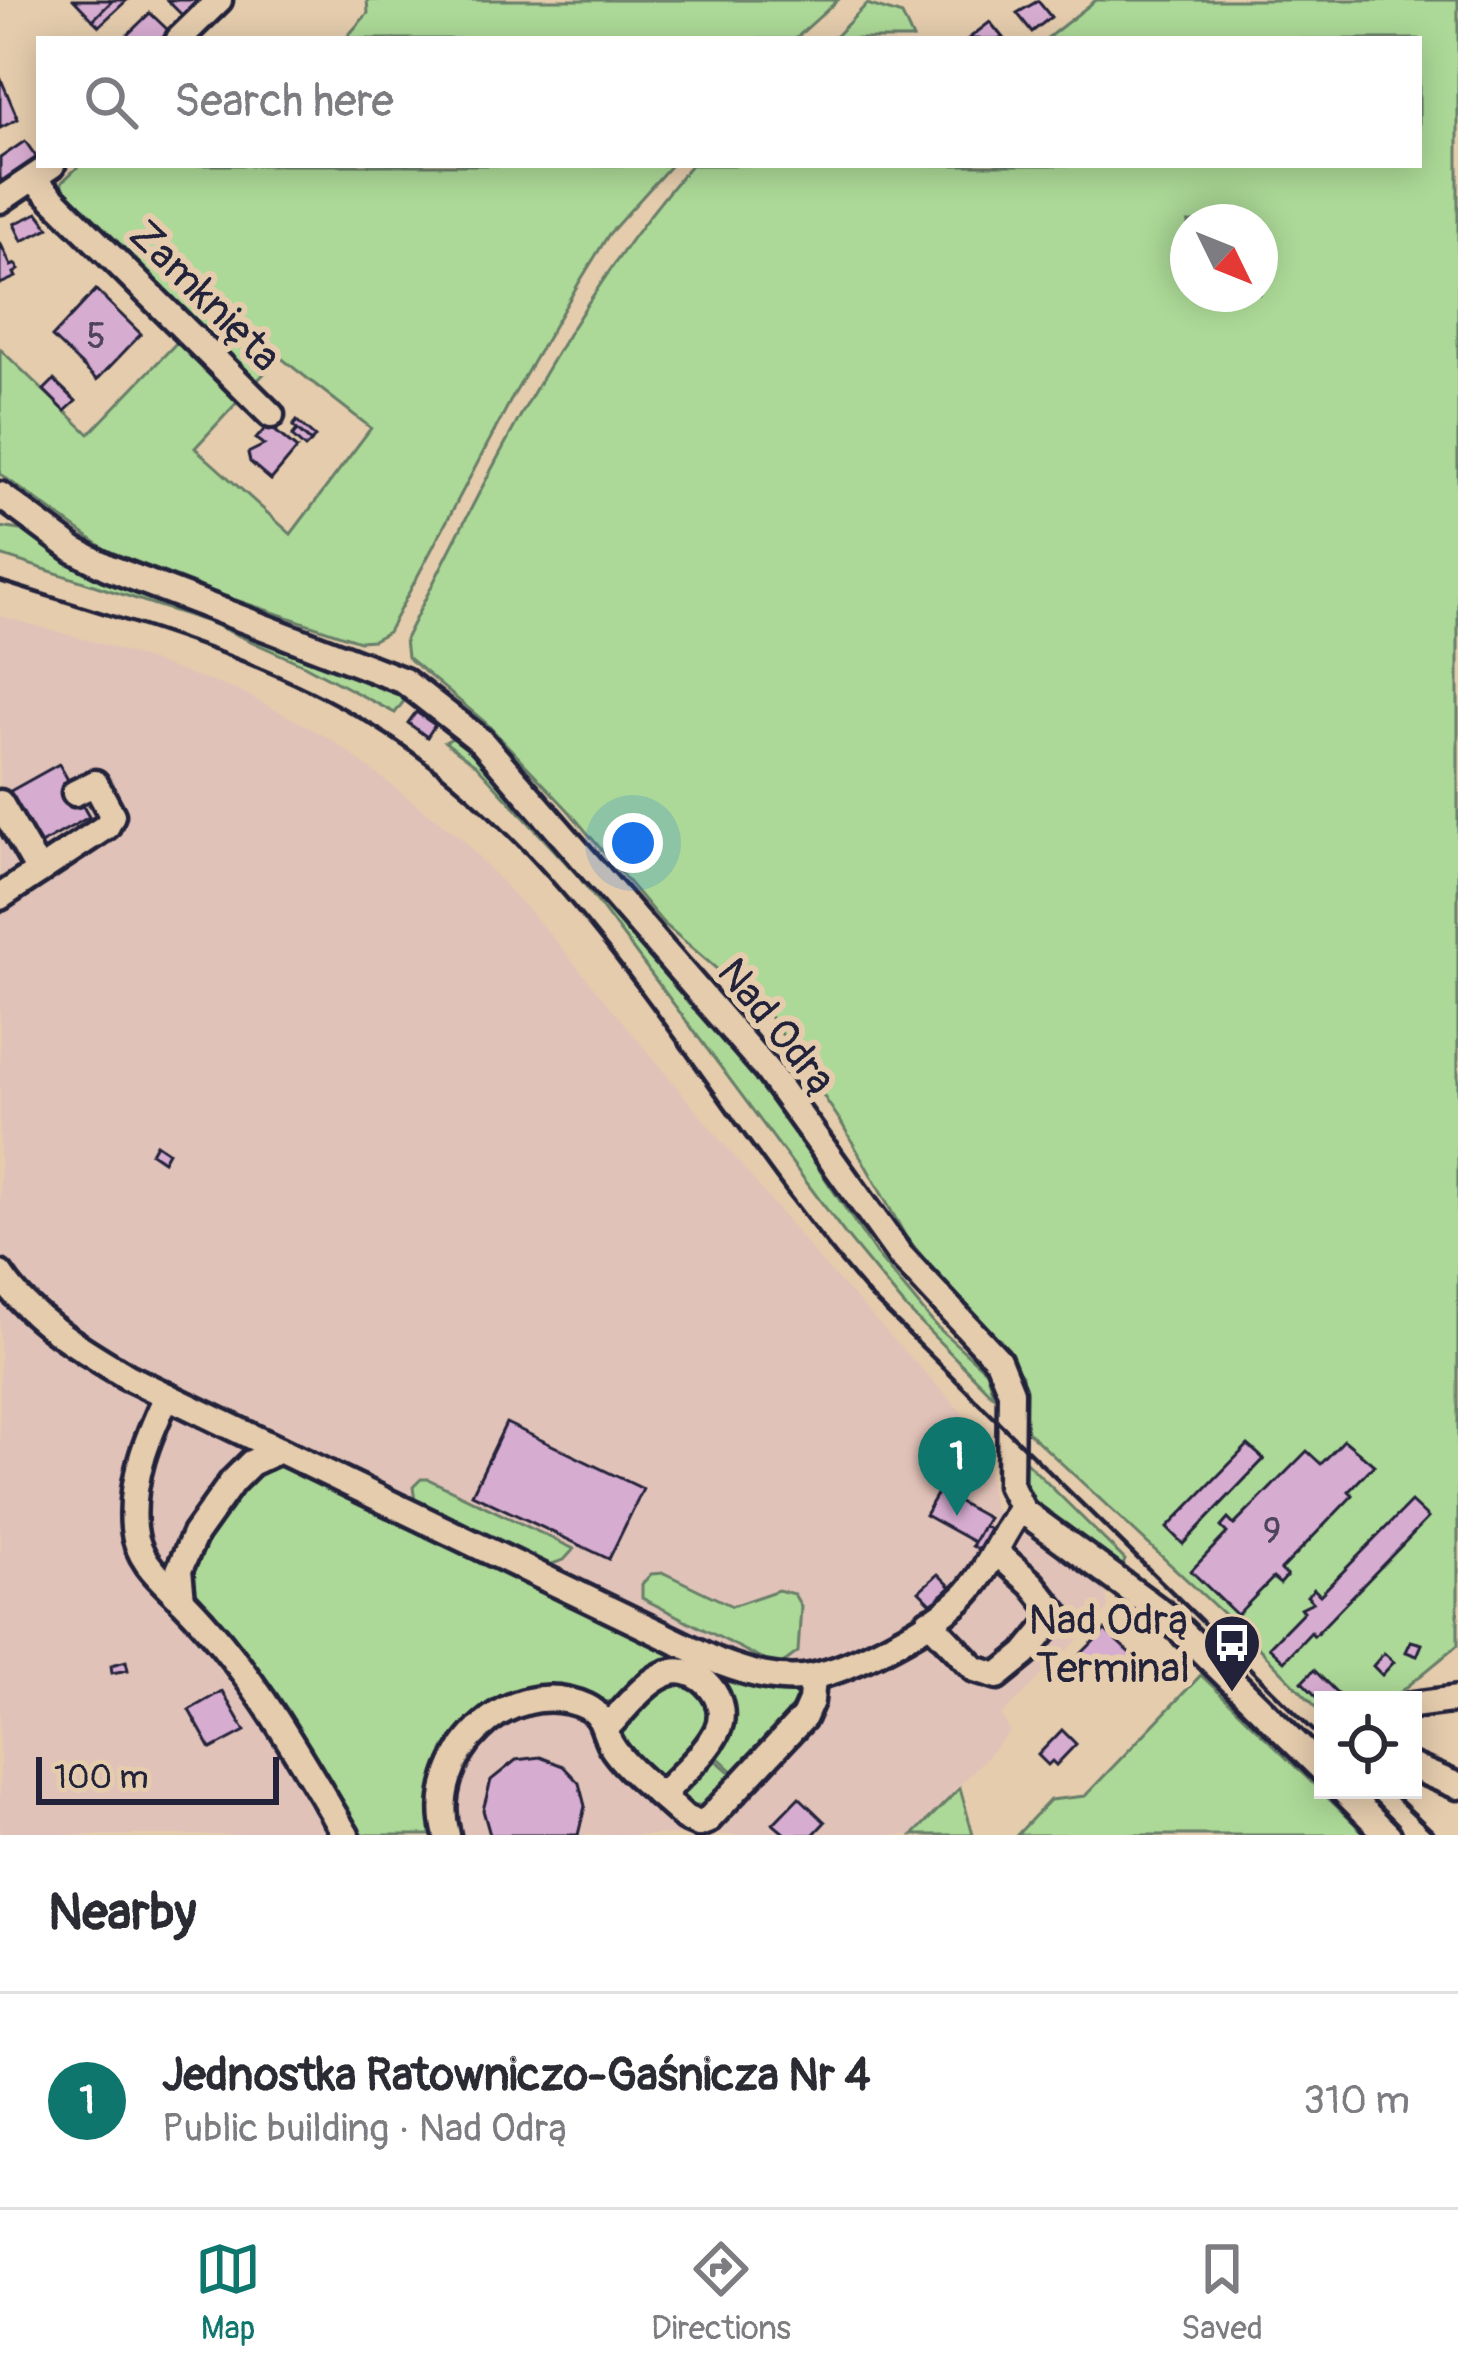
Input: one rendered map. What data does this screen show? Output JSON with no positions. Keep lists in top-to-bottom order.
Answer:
{
  "streets": {
    "street": ["Zamknięta", "Nad Odrą"]
  },
  "places": {
    "bus stop": ["Nad Odrą Terminal"]
  },
  "house_numbers": ["5", "9"],
  "scale_bar": "100 m",
  "north": "bottom right",
  "page": {
    "search": "Search here",
    "pins": "1",
    "scale": "100 m",
    "heading": "Nearby",
    "list": [
      {
        "mark": "1",
        "name": "Jednostka Ratowniczo-Gaśnicza Nr 4",
        "note": "Public building · Nad Odrą",
        "value": "310 m"
      }
    ],
    "nav": ["Map", "Directions", "Saved"]
  }
}
